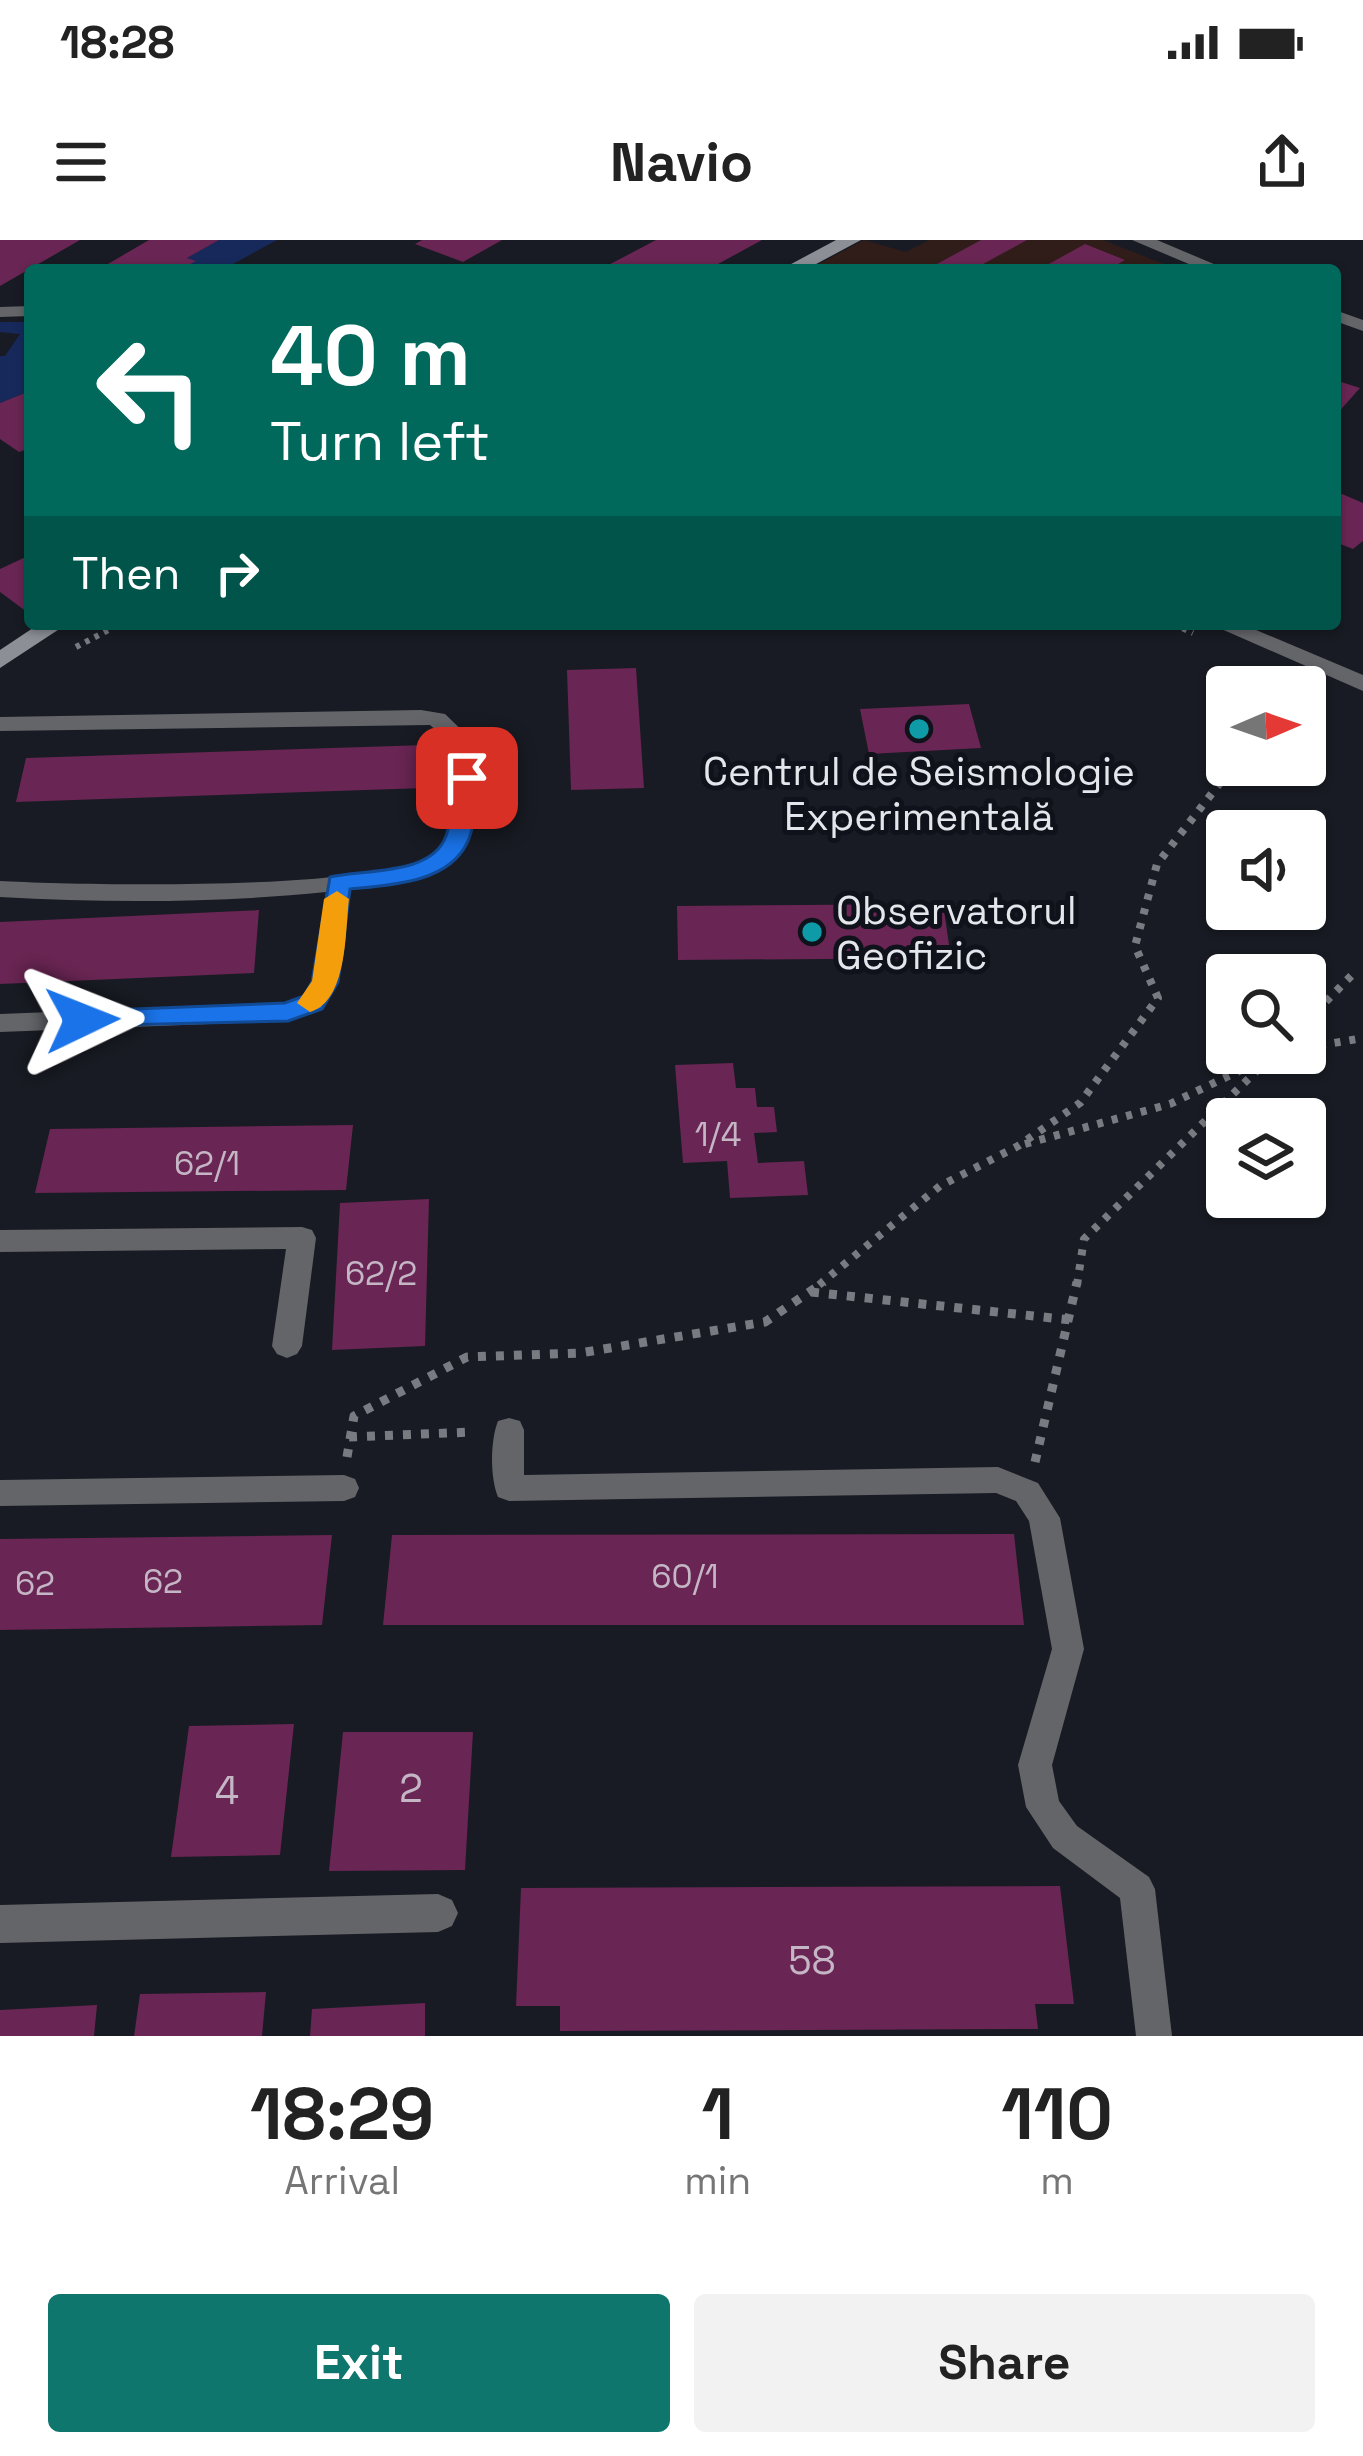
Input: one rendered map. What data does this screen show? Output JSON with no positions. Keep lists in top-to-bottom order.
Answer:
{
  "places": ["Centrul de Seismologie Experimentală", "Observatorul Geofizic"],
  "house_numbers": [
    "1/4",
    "62/1",
    "62/2",
    "60/1",
    "62",
    "62",
    "2",
    "4",
    "58"
  ],
  "north": "right",
  "page": {
    "status": "18:28",
    "header": "Navio",
    "turn": ["40 m", "Turn left"],
    "then": "Then",
    "eta": [
      "18:29",
      "Arrival",
      "1",
      "min",
      "110",
      "m"
    ],
    "buttons": ["Exit", "Share"]
  }
}
